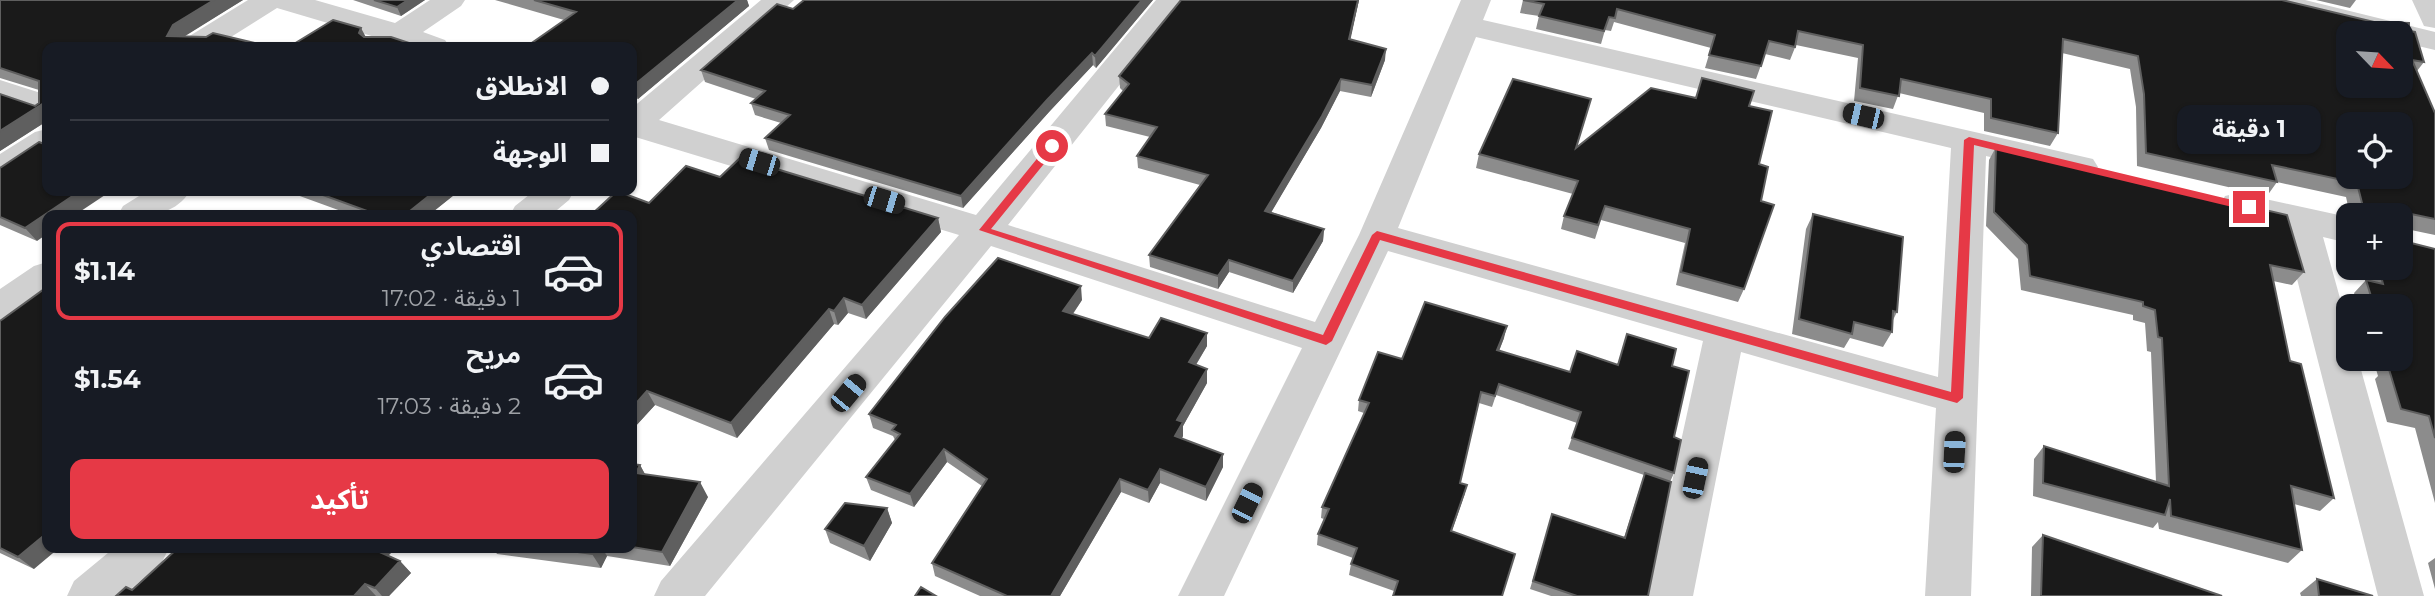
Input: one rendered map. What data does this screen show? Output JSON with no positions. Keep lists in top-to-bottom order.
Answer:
{
  "north": "bottom right",
  "page": {
    "map_buttons": ["+", "−"],
    "banner": ["الانطلاق", "الوجهة"],
    "bubble": "1 دقيقة",
    "list": [
      {
        "name": "اقتصادي",
        "note": "1 دقيقة · 17:02",
        "value": "$1.14"
      },
      {
        "name": "مريح",
        "note": "2 دقيقة · 17:03",
        "value": "$1.54"
      }
    ],
    "buttons": "تأكيد"
  }
}
